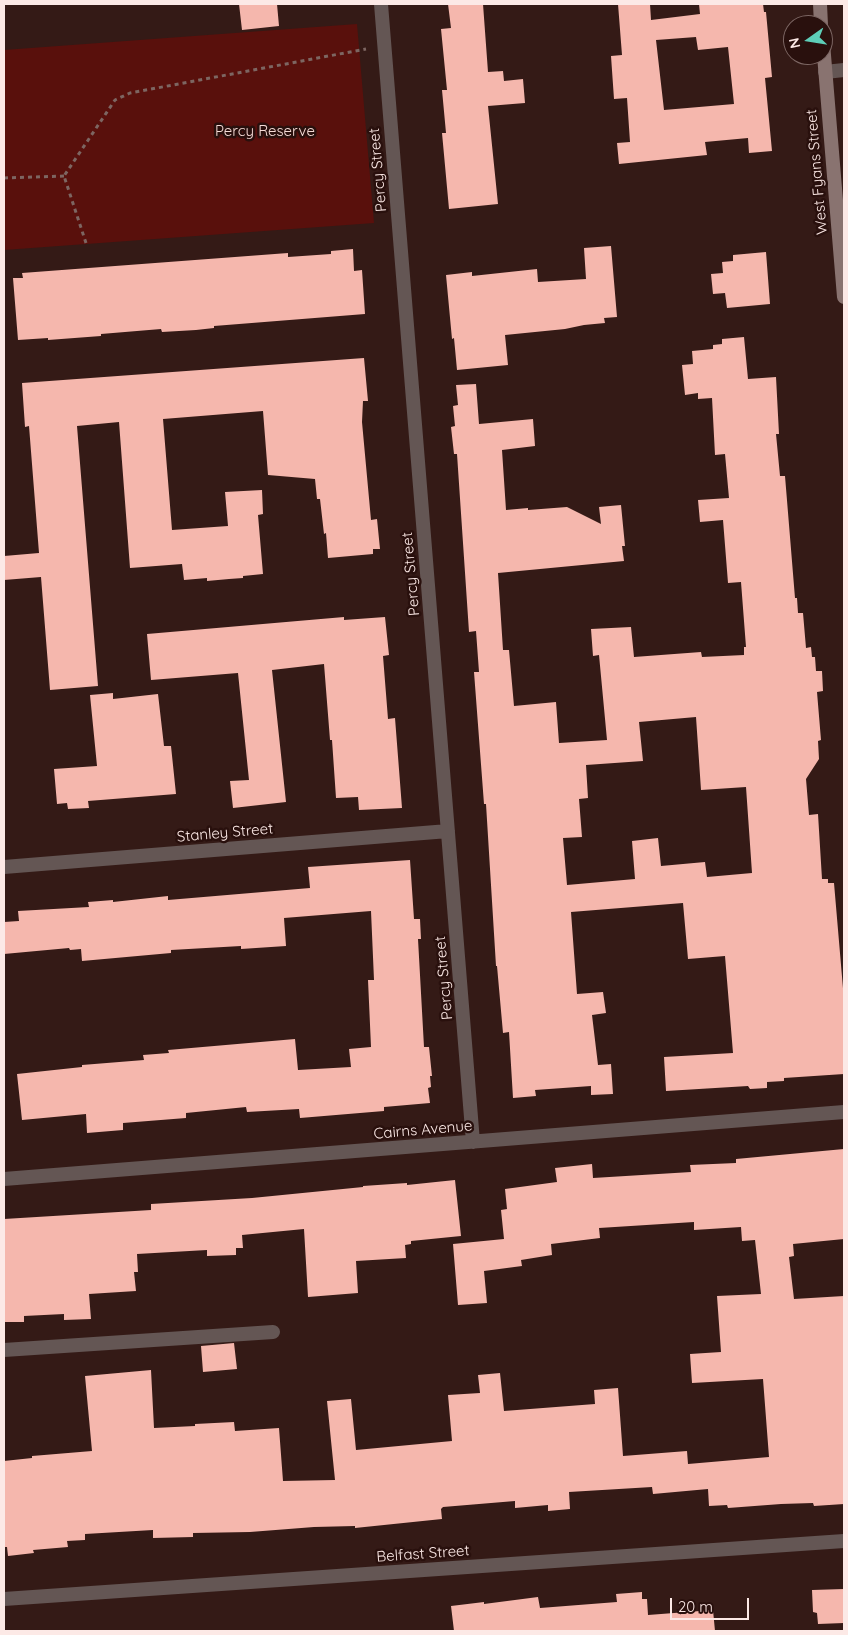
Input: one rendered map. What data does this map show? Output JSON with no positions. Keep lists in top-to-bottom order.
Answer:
{
  "streets": {
    "main road": ["West Fyans Street"],
    "street": [
      "Percy Street",
      "Stanley Street",
      "Cairns Avenue",
      "Belfast Street"
    ]
  },
  "crossings": [
    ["Percy Street", "Stanley Street"],
    ["Percy Street", "Cairns Avenue"]
  ],
  "parks": ["Percy Reserve"],
  "scale_bar": "20 m",
  "north": "left"
}
